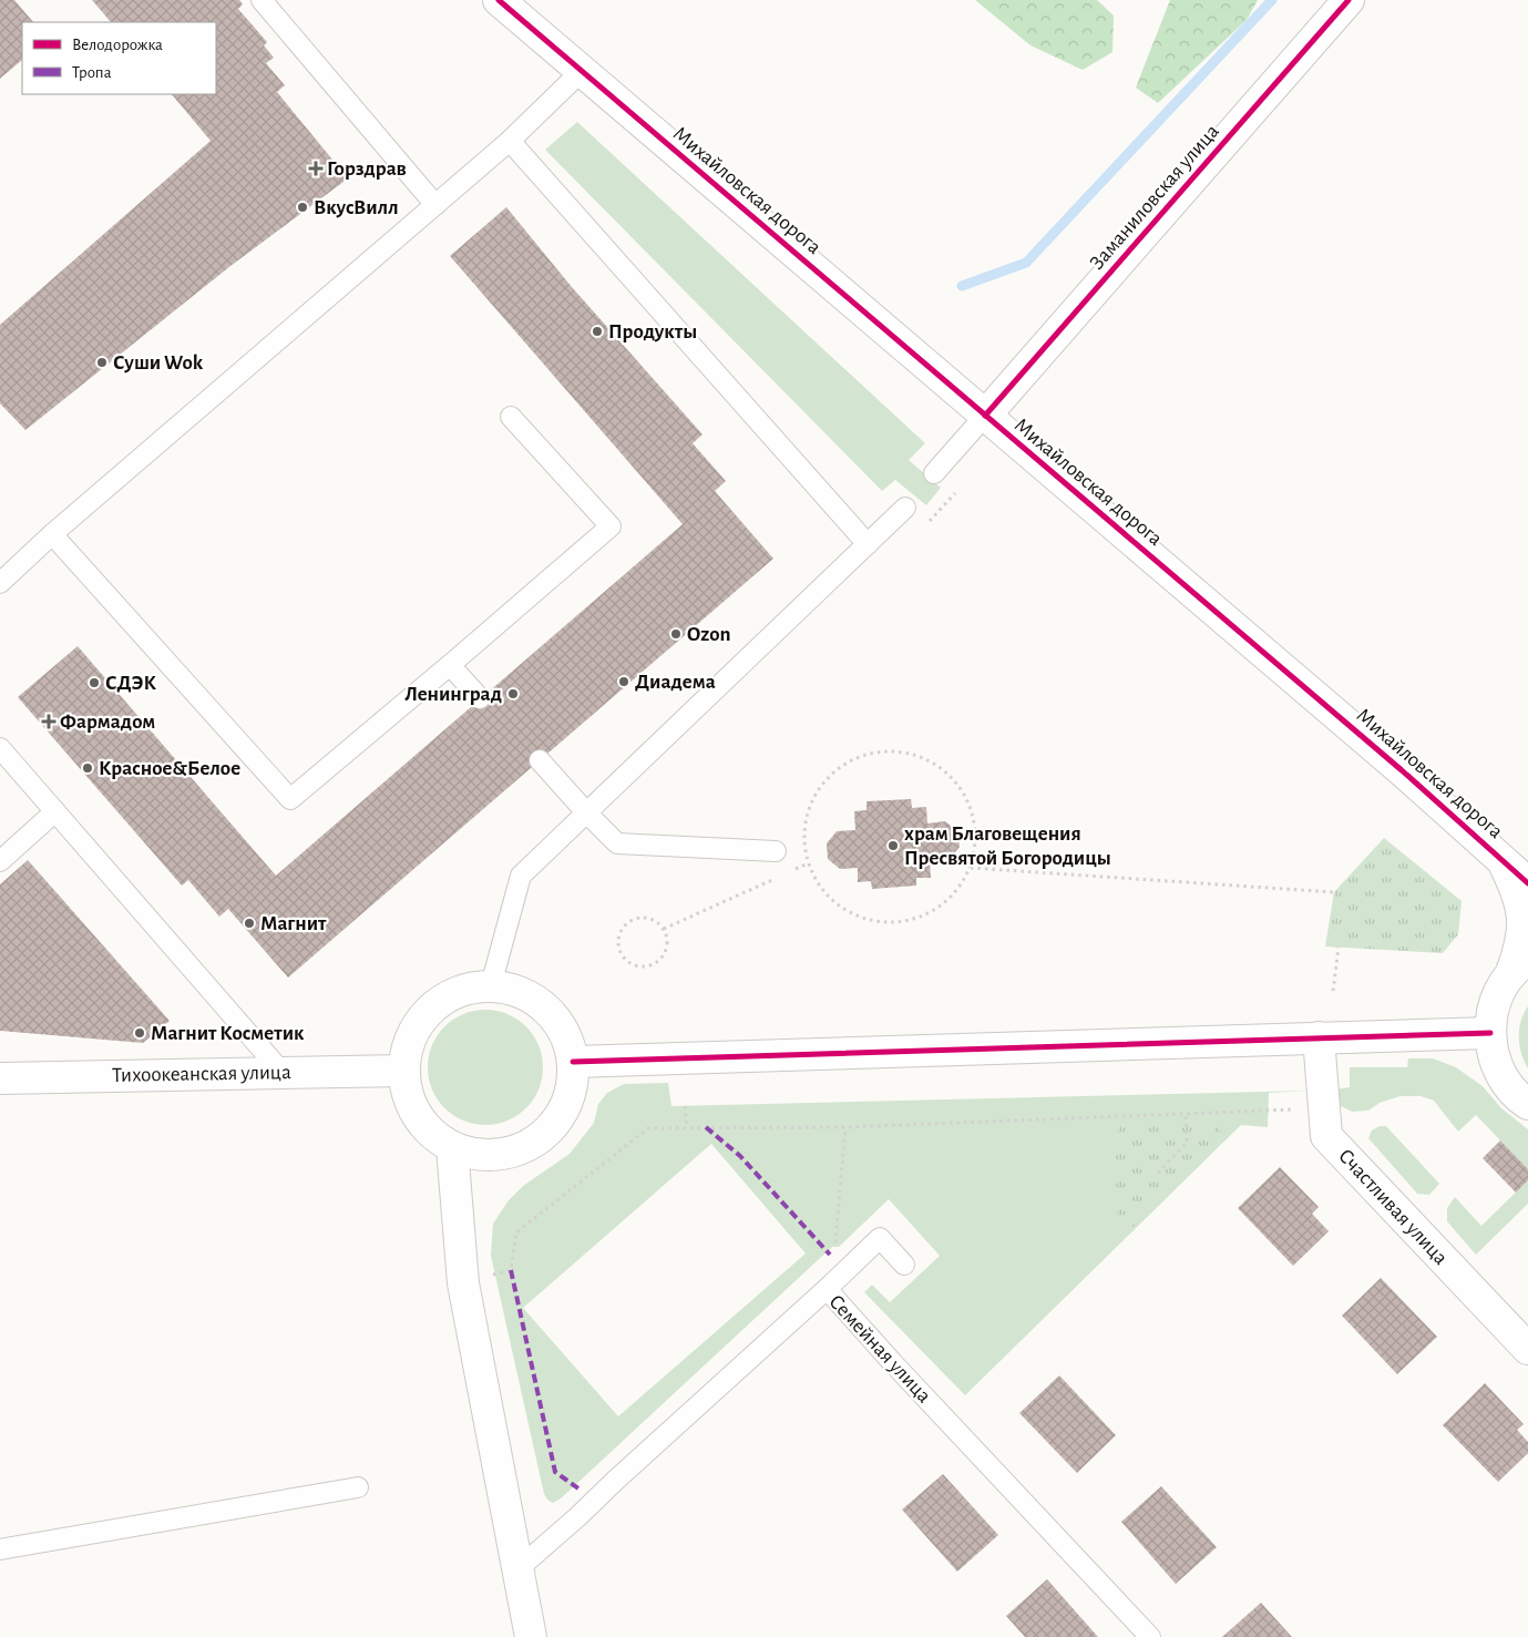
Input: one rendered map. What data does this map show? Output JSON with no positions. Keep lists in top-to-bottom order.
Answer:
{
  "streets": {
    "street": [
      "Михайловская дорога",
      "Заманиловская улица",
      "Тихоокеанская улица",
      "Счастливая улица"
    ],
    "lane": ["Семейная улица"]
  },
  "crossings": [
    ["Михайловская дорога", "Заманиловская улица"]
  ],
  "places": {
    "health": ["Горздрав", "Фармадом"],
    "other": [
      "ВкусВилл",
      "Продукты",
      "Суши Wok",
      "Ozon",
      "Диадема",
      "СДЭК",
      "Ленинград",
      "Красное&Белое",
      "храм Благовещения Пресвятой Богородицы",
      "Магнит",
      "Магнит Косметик"
    ]
  },
  "legend": ["Велодорожка", "Тропа"]
}
